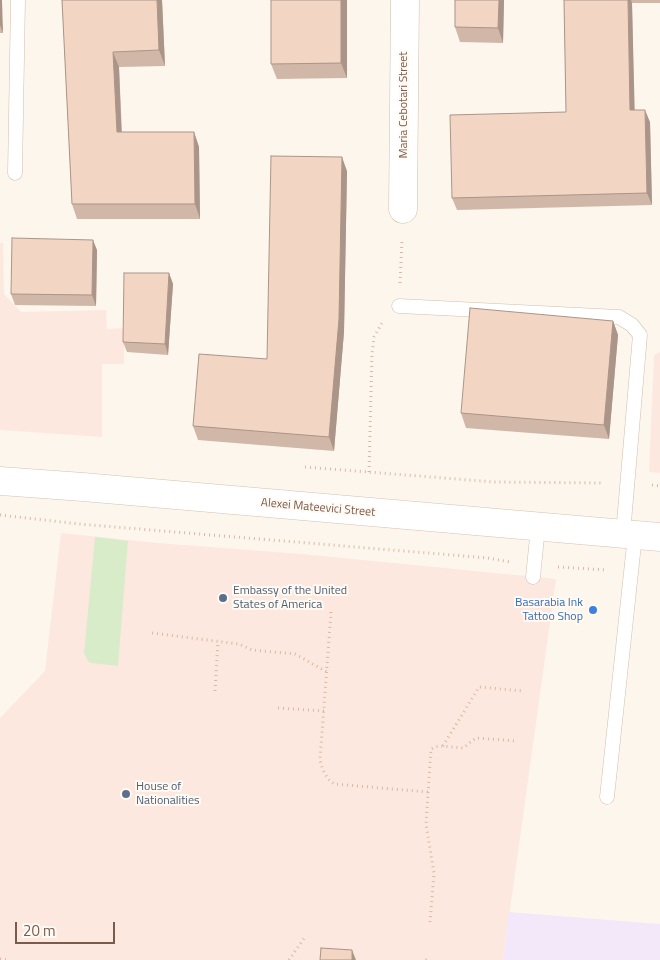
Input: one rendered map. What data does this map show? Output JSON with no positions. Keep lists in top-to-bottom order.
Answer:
{
  "streets": {
    "main road": ["Maria Cebotari Street", "Alexei Mateevici Street"]
  },
  "places": ["Embassy of the United States of America", "Basarabia Ink Tattoo Shop", "House of Nationalities"],
  "scale_bar": "20 m"
}
